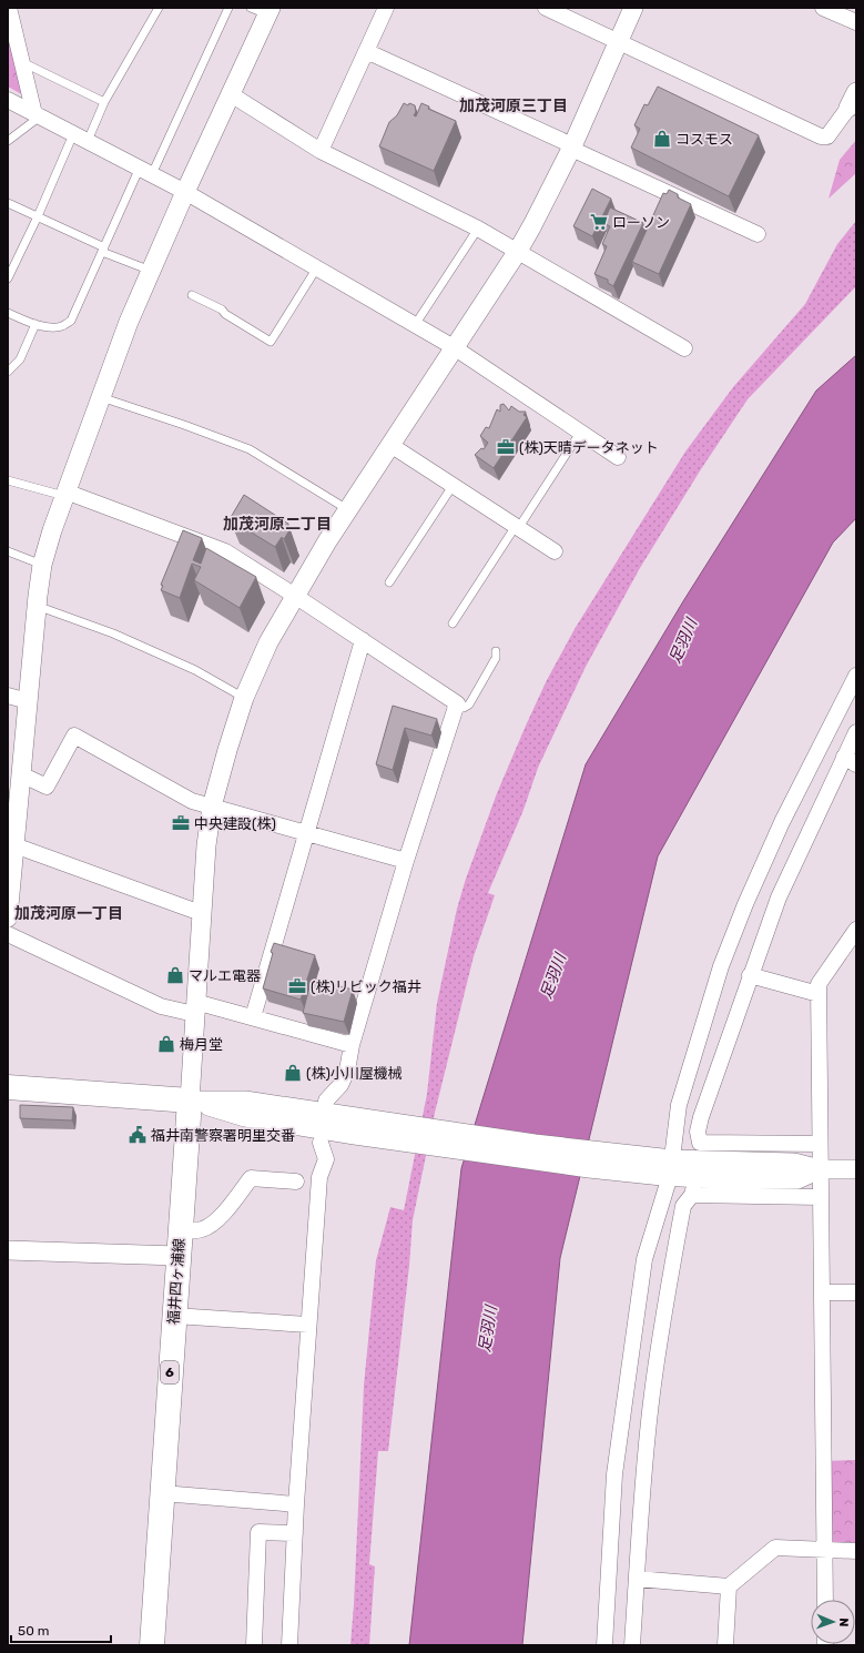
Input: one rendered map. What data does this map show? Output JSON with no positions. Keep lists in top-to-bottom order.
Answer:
{
  "streets": {
    "main road": ["福井四ヶ浦線", "6"]
  },
  "districts": ["加茂河原三丁目", "加茂河原二丁目", "加茂河原一丁目"],
  "water": ["足羽川"],
  "places": {
    "shop": [
      "コスモス",
      "マルエ電器",
      "梅月堂",
      "(株)小川屋機械"
    ],
    "supermarket": ["ローソン"],
    "office": ["(株)天晴データネット", "中央建設(株)", "(株)リビック福井"],
    "public building": ["福井南警察署明里交番"]
  },
  "scale_bar": "50 m",
  "north": "right"
}
